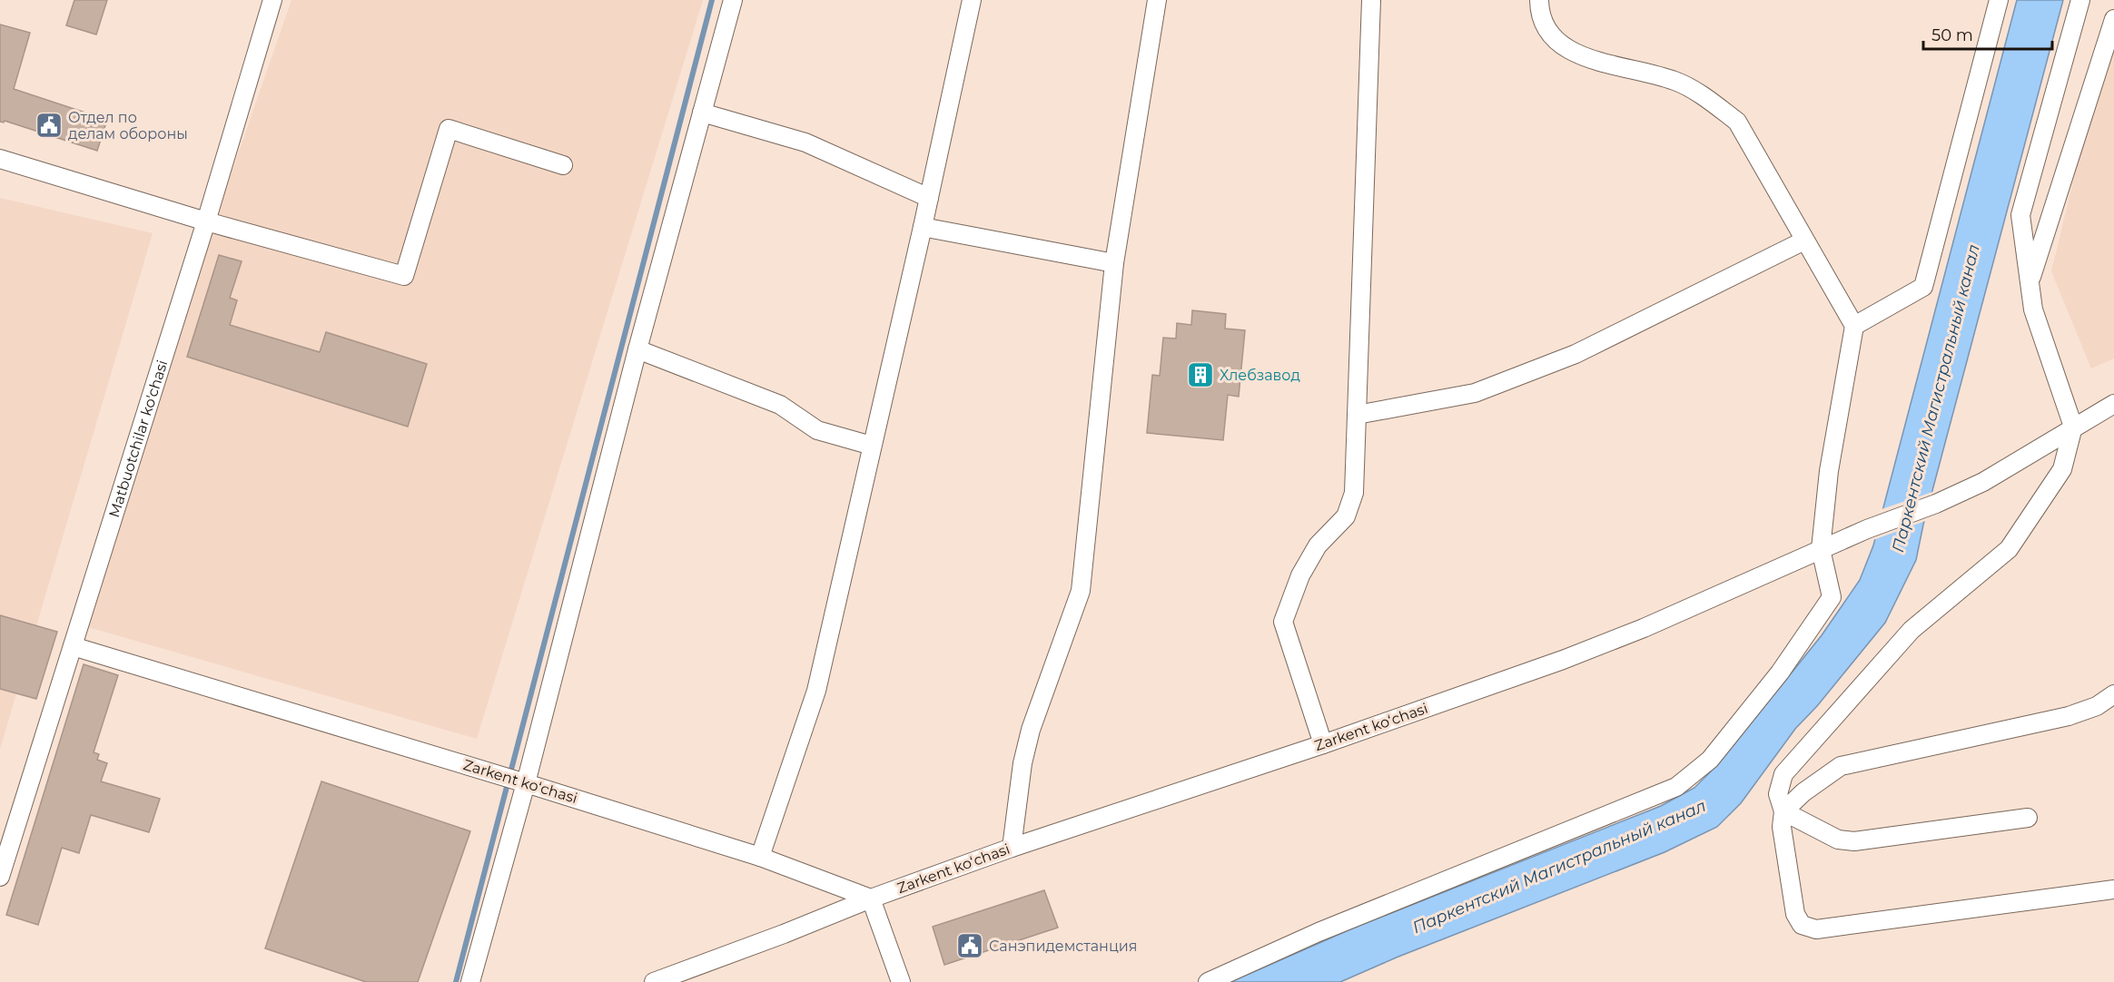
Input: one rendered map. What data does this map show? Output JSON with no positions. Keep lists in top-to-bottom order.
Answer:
{
  "streets": {
    "street": ["Matbuotchilar ko'chasi", "Zarkent koʻchasi"]
  },
  "crossings": [
    ["Matbuotchilar ko'chasi", "Zarkent koʻchasi"]
  ],
  "water": ["Паркентский Магистральный канал"],
  "places": {
    "public building": ["Отдел по делам обороны", "Санэпидемстанция"],
    "building": ["Хлебзавод"]
  },
  "scale_bar": "50 m"
}
